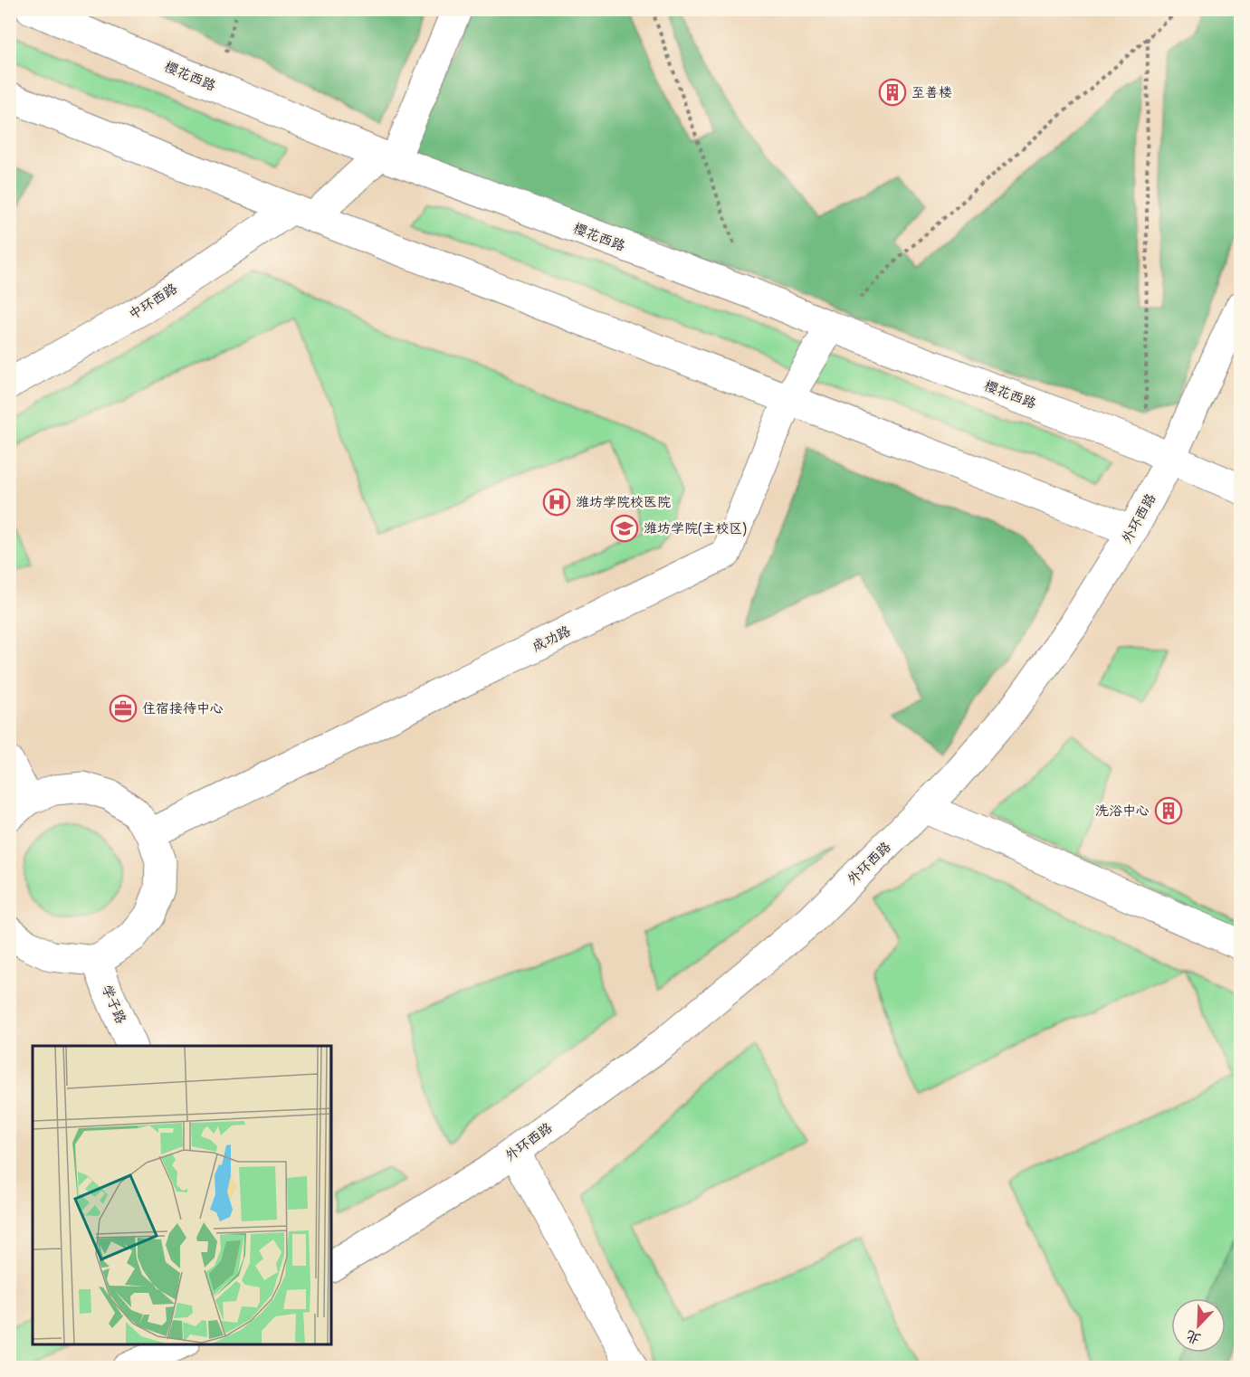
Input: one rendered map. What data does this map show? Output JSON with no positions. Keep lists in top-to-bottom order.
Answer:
{
  "streets": {
    "street": [
      "樱花西路",
      "中环西路",
      "外环西路",
      "成功路",
      "学子路"
    ]
  },
  "crossings": [
    ["樱花西路", "中环西路"],
    ["樱花西路", "外环西路"],
    ["樱花西路", "成功路"]
  ],
  "places": {
    "building": ["至善楼", "洗浴中心"],
    "hospital": ["潍坊学院校医院"],
    "school or university": ["潍坊学院(主校区)"],
    "office": ["住宿接待中心"]
  },
  "north": "bottom left"
}
